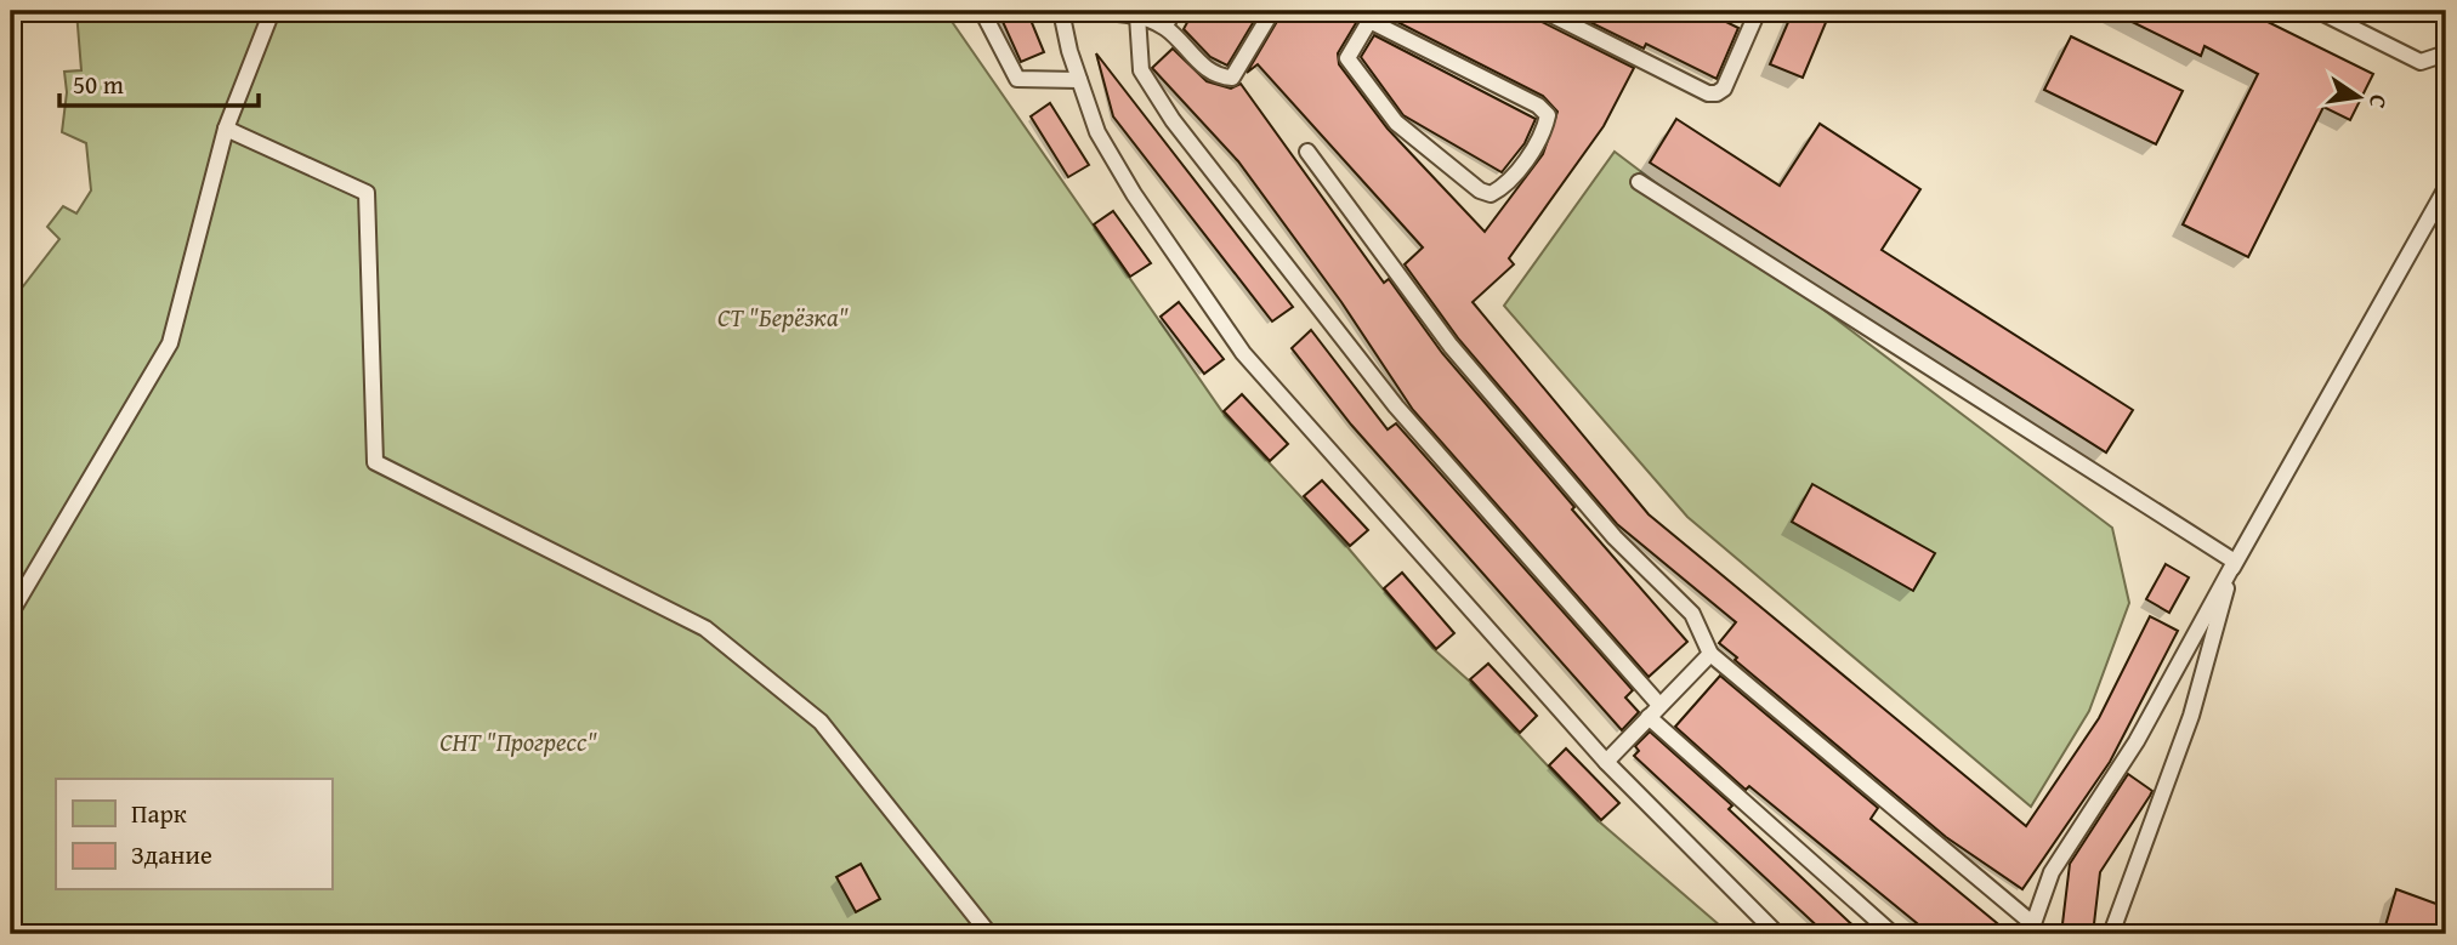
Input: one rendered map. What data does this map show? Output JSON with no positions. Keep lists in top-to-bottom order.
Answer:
{
  "parks": ["СТ \"Берёзка\"", "СНТ \"Прогресс\""],
  "legend": ["Парк", "Здание"],
  "scale_bar": "50 m",
  "north": "right"
}
